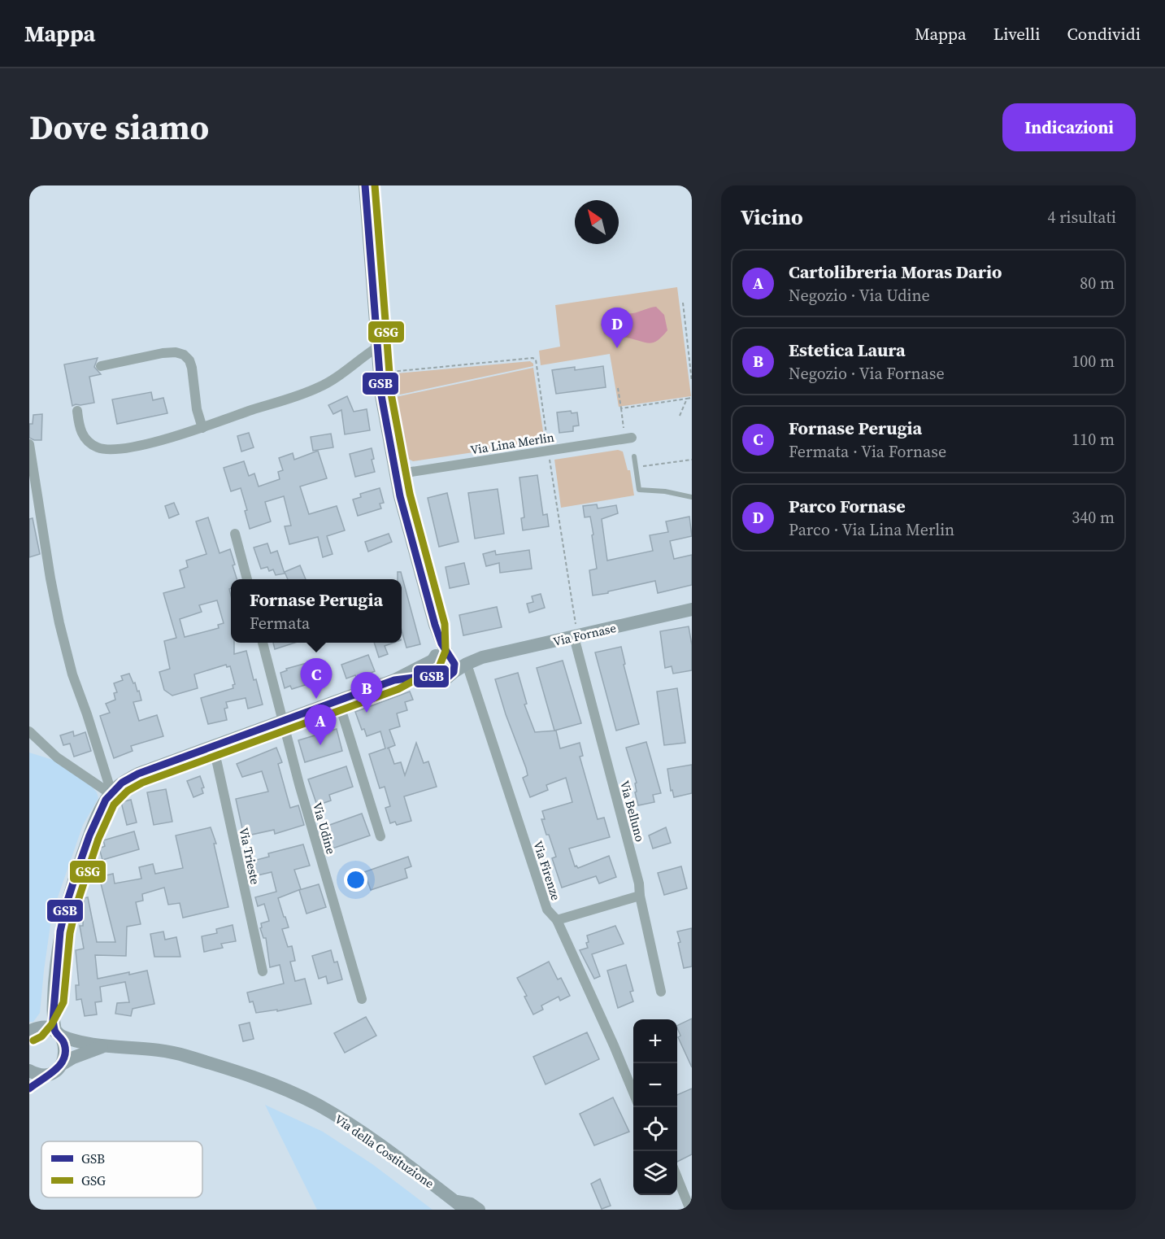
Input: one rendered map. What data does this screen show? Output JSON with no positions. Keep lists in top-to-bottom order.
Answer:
{
  "streets": {
    "street": [
      "Via Lina Merlin",
      "Via Fornase",
      "Via Belluno",
      "Via Udine",
      "Via Trieste",
      "Via Firenze",
      "Via della Costituzione"
    ]
  },
  "crossings": [
    ["Via Fornase", "Via Belluno"],
    ["Via Fornase", "Via Udine"],
    ["Via Fornase", "Via Trieste"],
    ["Via Fornase", "Via Firenze"],
    ["Via Fornase", "Via della Costituzione"]
  ],
  "lines": ["transit line GSB", "transit line GSG"],
  "legend": ["GSB", "GSG"],
  "north": "top left",
  "page": {
    "header": "Mappa",
    "nav": ["Mappa", "Livelli", "Condividi"],
    "title": "Dove siamo",
    "buttons": "Indicazioni",
    "heading": ["Vicino", "4 risultati"],
    "list": [
      {
        "mark": "A",
        "name": "Cartolibreria Moras Dario",
        "note": "Negozio · Via Udine",
        "value": "80 m"
      },
      {
        "mark": "B",
        "name": "Estetica Laura",
        "note": "Negozio · Via Fornase",
        "value": "100 m"
      },
      {
        "mark": "C",
        "name": "Fornase Perugia",
        "note": "Fermata · Via Fornase",
        "value": "110 m"
      },
      {
        "mark": "D",
        "name": "Parco Fornase",
        "note": "Parco · Via Lina Merlin",
        "value": "340 m"
      }
    ],
    "pins": [
      "D",
      "C",
      "B",
      "A"
    ],
    "popup": ["Fornase Perugia", "Fermata"],
    "map_buttons": ["+", "−"]
  }
}
